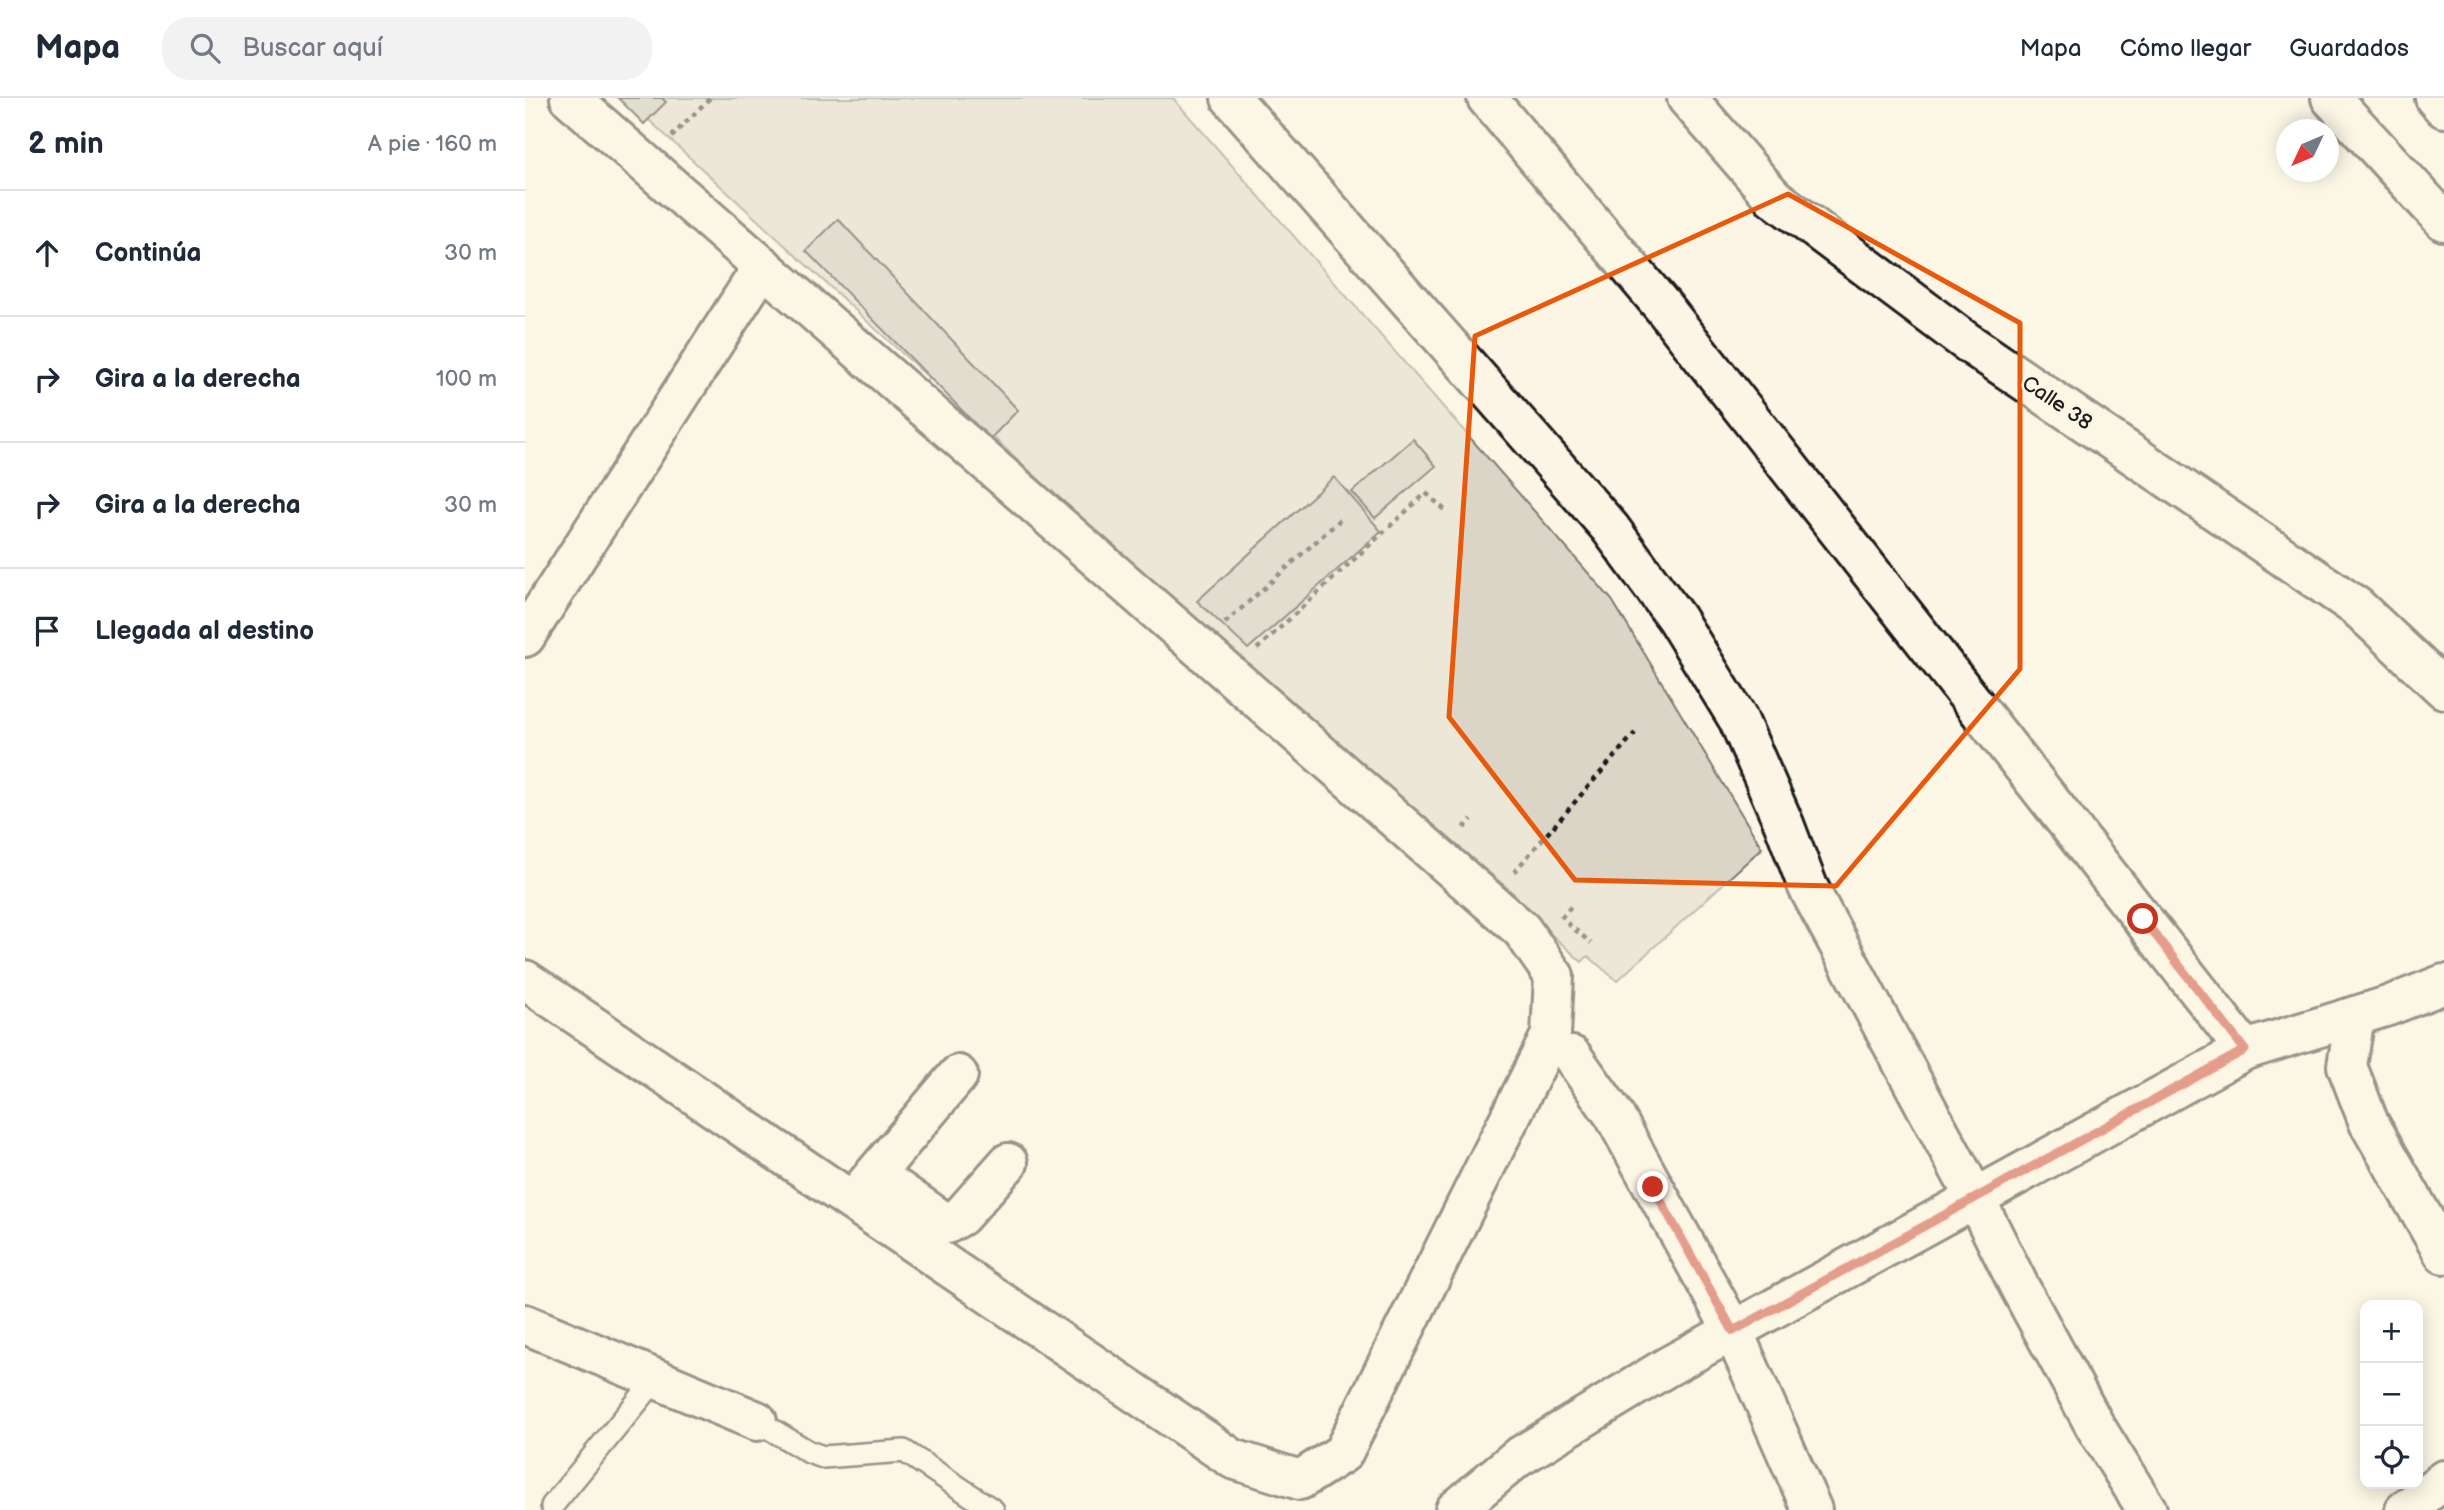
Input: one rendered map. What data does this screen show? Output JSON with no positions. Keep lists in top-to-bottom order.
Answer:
{
  "streets": {
    "street": ["Calle 38"]
  },
  "north": "bottom left",
  "page": {
    "header": "Mapa",
    "search": "Buscar aquí",
    "nav": ["Mapa", "Cómo llegar", "Guardados"],
    "heading": ["2 min", "A pie · 160 m"],
    "list": [
      ["Continúa", "30 m"],
      ["Gira a la derecha", "100 m"],
      ["Gira a la derecha", "30 m"],
      "Llegada al destino"
    ],
    "map_buttons": ["+", "−"]
  }
}
